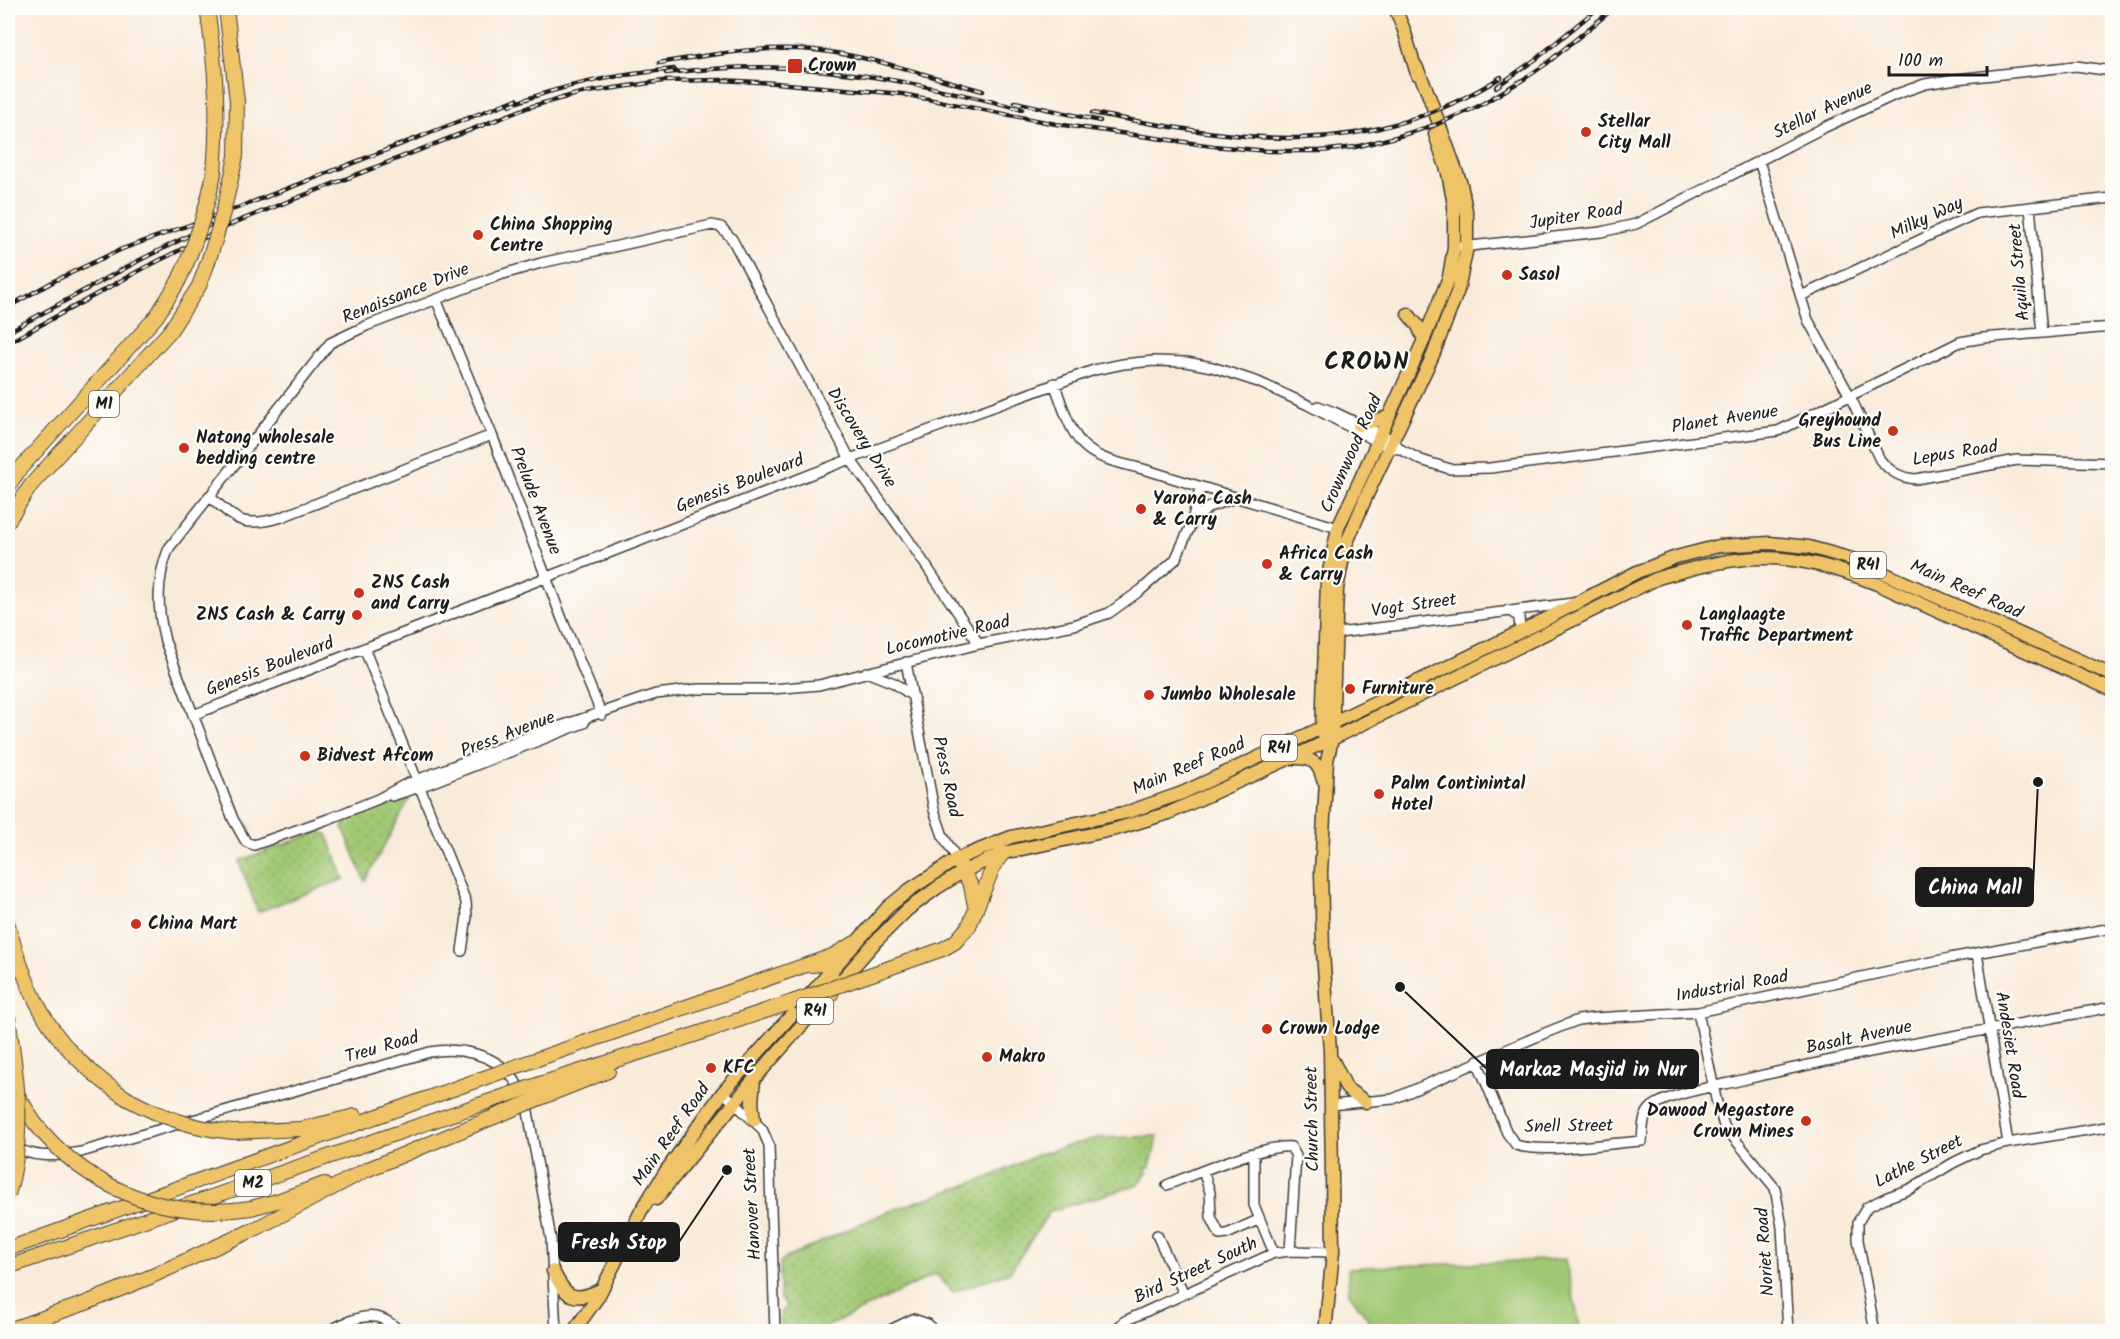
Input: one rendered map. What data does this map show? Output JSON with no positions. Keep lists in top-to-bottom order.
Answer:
{
  "streets": {
    "highway": ["M1", "M2"],
    "main road": [
      "Crownwood Road",
      "R41",
      "Main Reef Road",
      "Church Street"
    ],
    "street": [
      "Stellar Avenue",
      "Jupiter Road",
      "Milky Way",
      "Aquila Street",
      "Renaissance Drive",
      "Planet Avenue",
      "Discovery Drive",
      "Lepus Road",
      "Genesis Boulevard",
      "Prelude Avenue",
      "Vogt Street",
      "Locomotive Road",
      "Press Avenue",
      "Press Road",
      "Industrial Road",
      "Basalt Avenue",
      "Andesiet Road",
      "Treu Road",
      "Snell Street",
      "Lathe Street",
      "Hanover Street",
      "Noriet Road",
      "Bird Street South"
    ]
  },
  "crossings": [
    ["Stellar Avenue", "Jupiter Road"],
    ["Stellar Avenue", "Milky Way"],
    ["Stellar Avenue", "Planet Avenue"],
    ["Stellar Avenue", "Lepus Road"],
    ["Jupiter Road", "Crownwood Road"],
    ["Milky Way", "Aquila Street"],
    ["Aquila Street", "Planet Avenue"],
    ["Renaissance Drive", "Discovery Drive"],
    ["Renaissance Drive", "Genesis Boulevard"],
    ["Renaissance Drive", "Prelude Avenue"],
    ["Renaissance Drive", "Press Avenue"],
    ["Planet Avenue", "Crownwood Road"],
    ["Planet Avenue", "Lepus Road"],
    ["Planet Avenue", "Genesis Boulevard"],
    ["Discovery Drive", "Genesis Boulevard"],
    ["Discovery Drive", "Locomotive Road"],
    ["Crownwood Road", "Genesis Boulevard"],
    ["Crownwood Road", "Main Reef Road"],
    ["Crownwood Road", "Vogt Street"],
    ["Crownwood Road", "Church Street"],
    ["Genesis Boulevard", "Prelude Avenue"],
    ["Prelude Avenue", "Press Avenue"],
    ["Main Reef Road", "Vogt Street"],
    ["Main Reef Road", "Press Road"],
    ["Main Reef Road", "Church Street"],
    ["Main Reef Road", "Hanover Street"],
    ["Locomotive Road", "Press Avenue"],
    ["Locomotive Road", "Press Road"],
    ["Industrial Road", "Andesiet Road"],
    ["Industrial Road", "Church Street"],
    ["Industrial Road", "Snell Street"],
    ["Industrial Road", "Noriet Road"],
    ["Basalt Avenue", "Andesiet Road"],
    ["Basalt Avenue", "Snell Street"],
    ["Basalt Avenue", "Noriet Road"],
    ["Andesiet Road", "Lathe Street"],
    ["Church Street", "Bird Street South"]
  ],
  "districts": ["CROWN"],
  "places": {
    "transit": ["Crown"],
    "other": [
      "Stellar City Mall",
      "China Shopping Centre",
      "Sasol",
      "Greyhound Bus Line",
      "Natong wholesale bedding centre",
      "Yarona Cash & Carry",
      "Africa Cash & Carry",
      "ZNS Cash and Carry",
      "ZNS Cash & Carry",
      "Langlaagte Traffic Department",
      "Furniture",
      "Jumbo Wholesale",
      "Bidvest Afcom",
      "China Mall",
      "Palm Continintal Hotel",
      "China Mart",
      "Markaz Masjid in Nur",
      "Crown Lodge",
      "Makro",
      "KFC",
      "Dawood Megastore Crown Mines",
      "Fresh Stop"
    ]
  },
  "scale_bar": "100 m"
}
